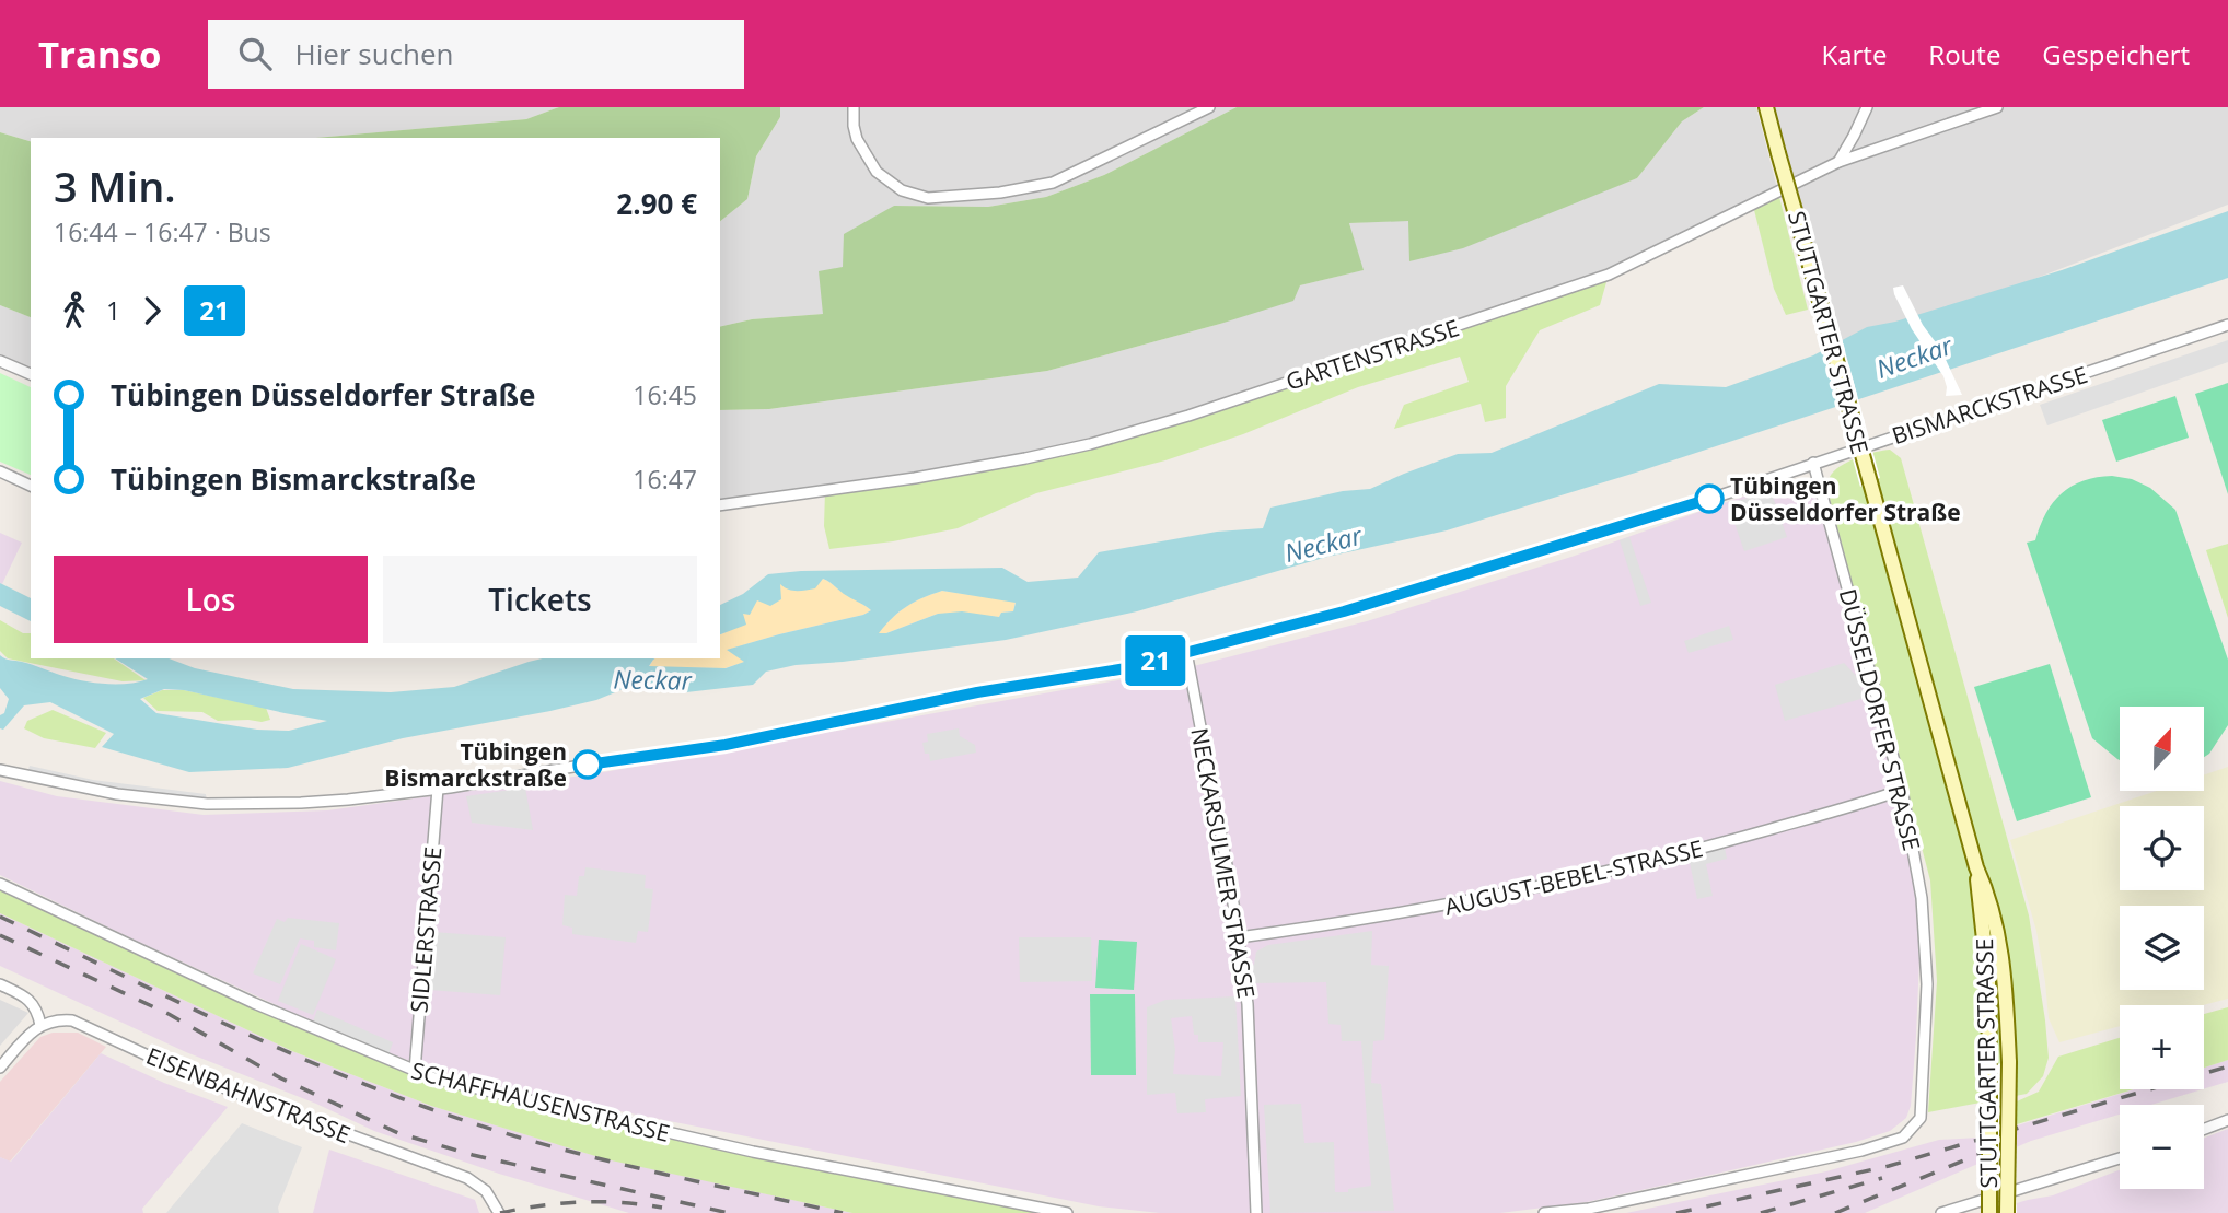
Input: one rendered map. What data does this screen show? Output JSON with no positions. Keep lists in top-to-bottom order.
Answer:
{
  "streets": {
    "main road": ["STUTTGARTER STRASSE"],
    "street": [
      "GARTENSTRASSE",
      "BISMARCKSTRASSE",
      "DÜSSELDORFER STRASSE",
      "NECKARSULMER STRASSE",
      "AUGUST-BEBEL-STRASSE",
      "SIDLERSTRASSE",
      "EISENBAHNSTRASSE",
      "SCHAFFHAUSENSTRASSE"
    ]
  },
  "crossings": [
    ["BISMARCKSTRASSE", "DÜSSELDORFER STRASSE"],
    ["BISMARCKSTRASSE", "NECKARSULMER STRASSE"],
    ["BISMARCKSTRASSE", "SIDLERSTRASSE"],
    ["DÜSSELDORFER STRASSE", "AUGUST-BEBEL-STRASSE"],
    ["NECKARSULMER STRASSE", "AUGUST-BEBEL-STRASSE"],
    ["SIDLERSTRASSE", "SCHAFFHAUSENSTRASSE"]
  ],
  "water": ["Neckar"],
  "places": ["Tübingen Düsseldorfer Straße", "Tübingen Bismarckstraße"],
  "lines": ["bus line 21"],
  "north": "top",
  "page": {
    "header": "Transo",
    "search": "Hier suchen",
    "nav": ["Karte", "Route", "Gespeichert"],
    "on_map": "21",
    "heading": ["3 Min.", "16:44 – 16:47 · Bus", "2.90 €"],
    "legs": ["1", "21"],
    "list": [
      {
        "name": "Tübingen Düsseldorfer Straße",
        "value": "16:45"
      },
      {
        "name": "Tübingen Bismarckstraße",
        "value": "16:47"
      }
    ],
    "buttons": ["Los", "Tickets"],
    "map_buttons": ["+", "−"]
  }
}
